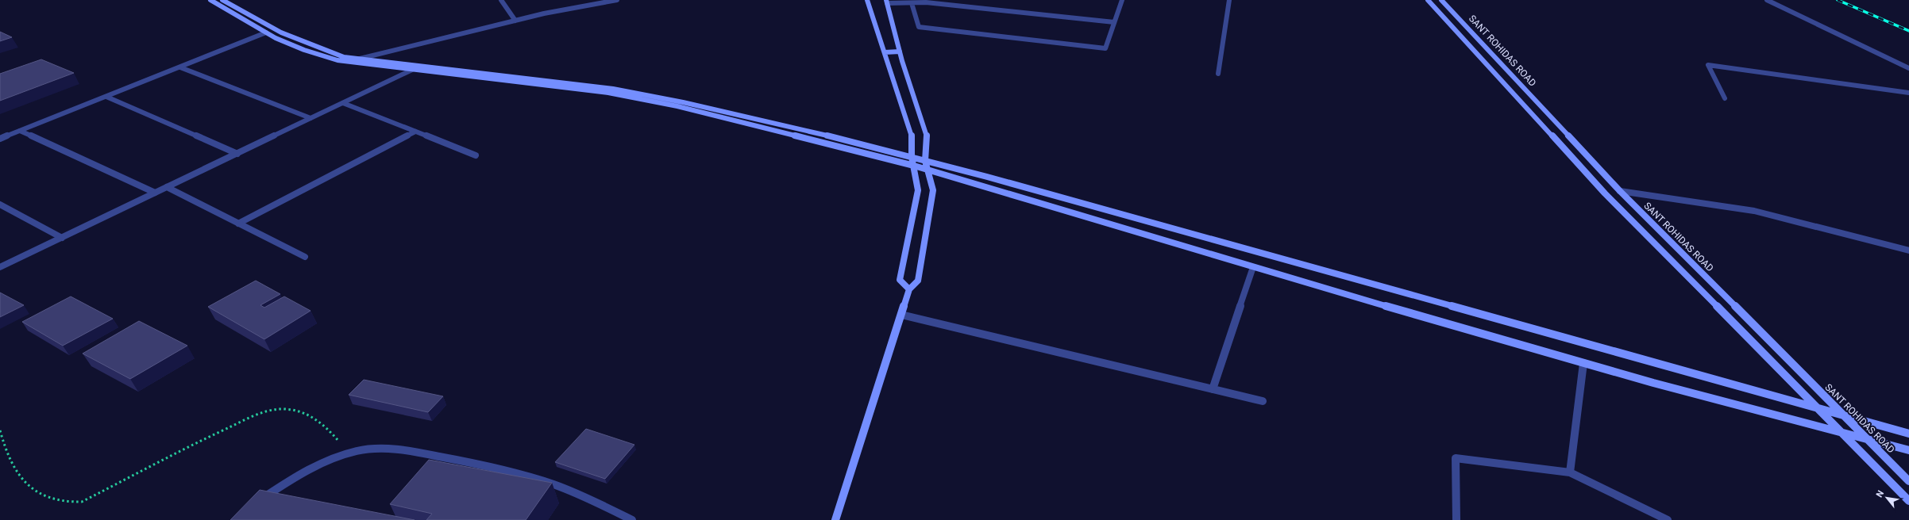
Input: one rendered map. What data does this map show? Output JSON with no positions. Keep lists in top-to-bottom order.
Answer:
{
  "streets": {
    "street": ["SANT ROHIDAS ROAD"]
  },
  "north": "top left"
}
